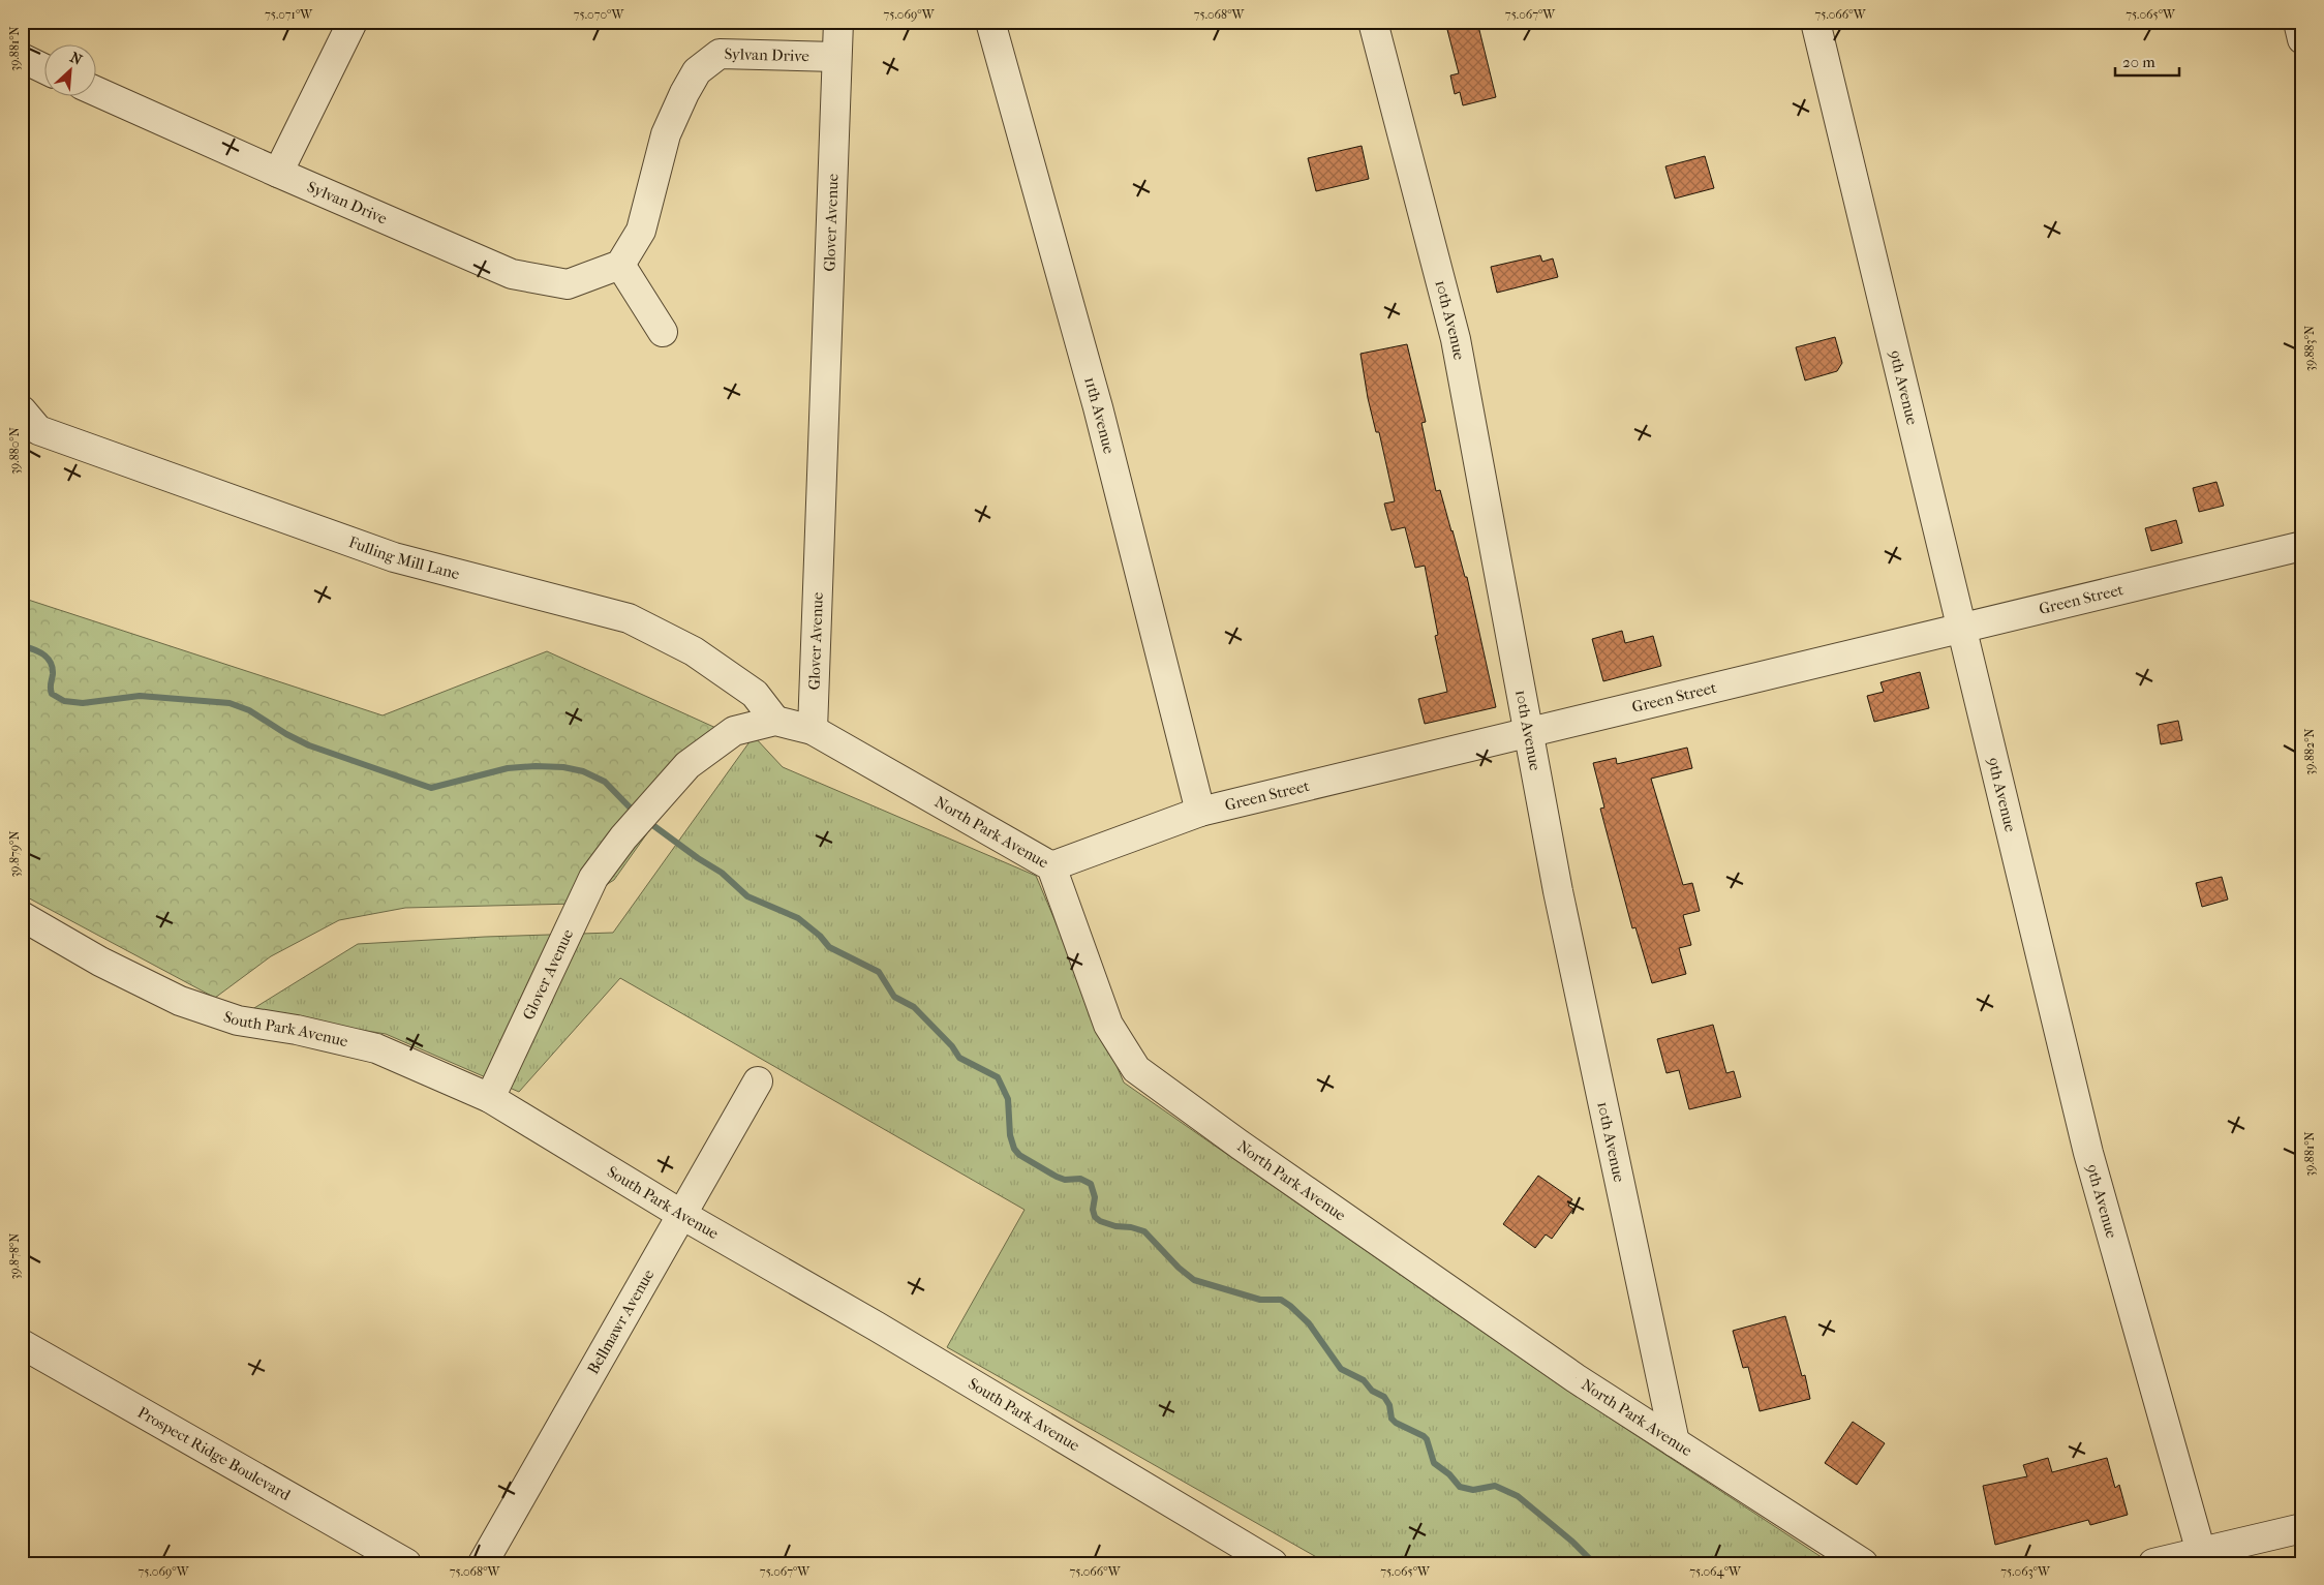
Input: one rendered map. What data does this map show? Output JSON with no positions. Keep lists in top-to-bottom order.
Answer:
{
  "streets": {
    "street": [
      "Sylvan Drive",
      "Glover Avenue",
      "10th Avenue",
      "9th Avenue",
      "11th Avenue",
      "Fulling Mill Lane",
      "Green Street",
      "North Park Avenue",
      "South Park Avenue",
      "Bellmawr Avenue",
      "Prospect Ridge Boulevard"
    ]
  },
  "crossings": [
    ["Sylvan Drive", "Glover Avenue"],
    ["Glover Avenue", "Fulling Mill Lane"],
    ["Glover Avenue", "North Park Avenue"],
    ["Glover Avenue", "South Park Avenue"],
    ["10th Avenue", "Green Street"],
    ["10th Avenue", "North Park Avenue"],
    ["9th Avenue", "Green Street"],
    ["11th Avenue", "Green Street"],
    ["Green Street", "North Park Avenue"],
    ["South Park Avenue", "Bellmawr Avenue"]
  ],
  "scale_bar": "20 m",
  "north": "top right",
  "coordinates": [
    "75.071°W",
    "75.070°W",
    "75.069°W",
    "75.068°W",
    "75.067°W",
    "75.066°W",
    "75.065°W",
    "39.881°N",
    "39.883°N",
    "39.880°N",
    "39.882°N",
    "39.879°N",
    "39.878°N",
    "75.064°W",
    "75.063°W"
  ]
}
